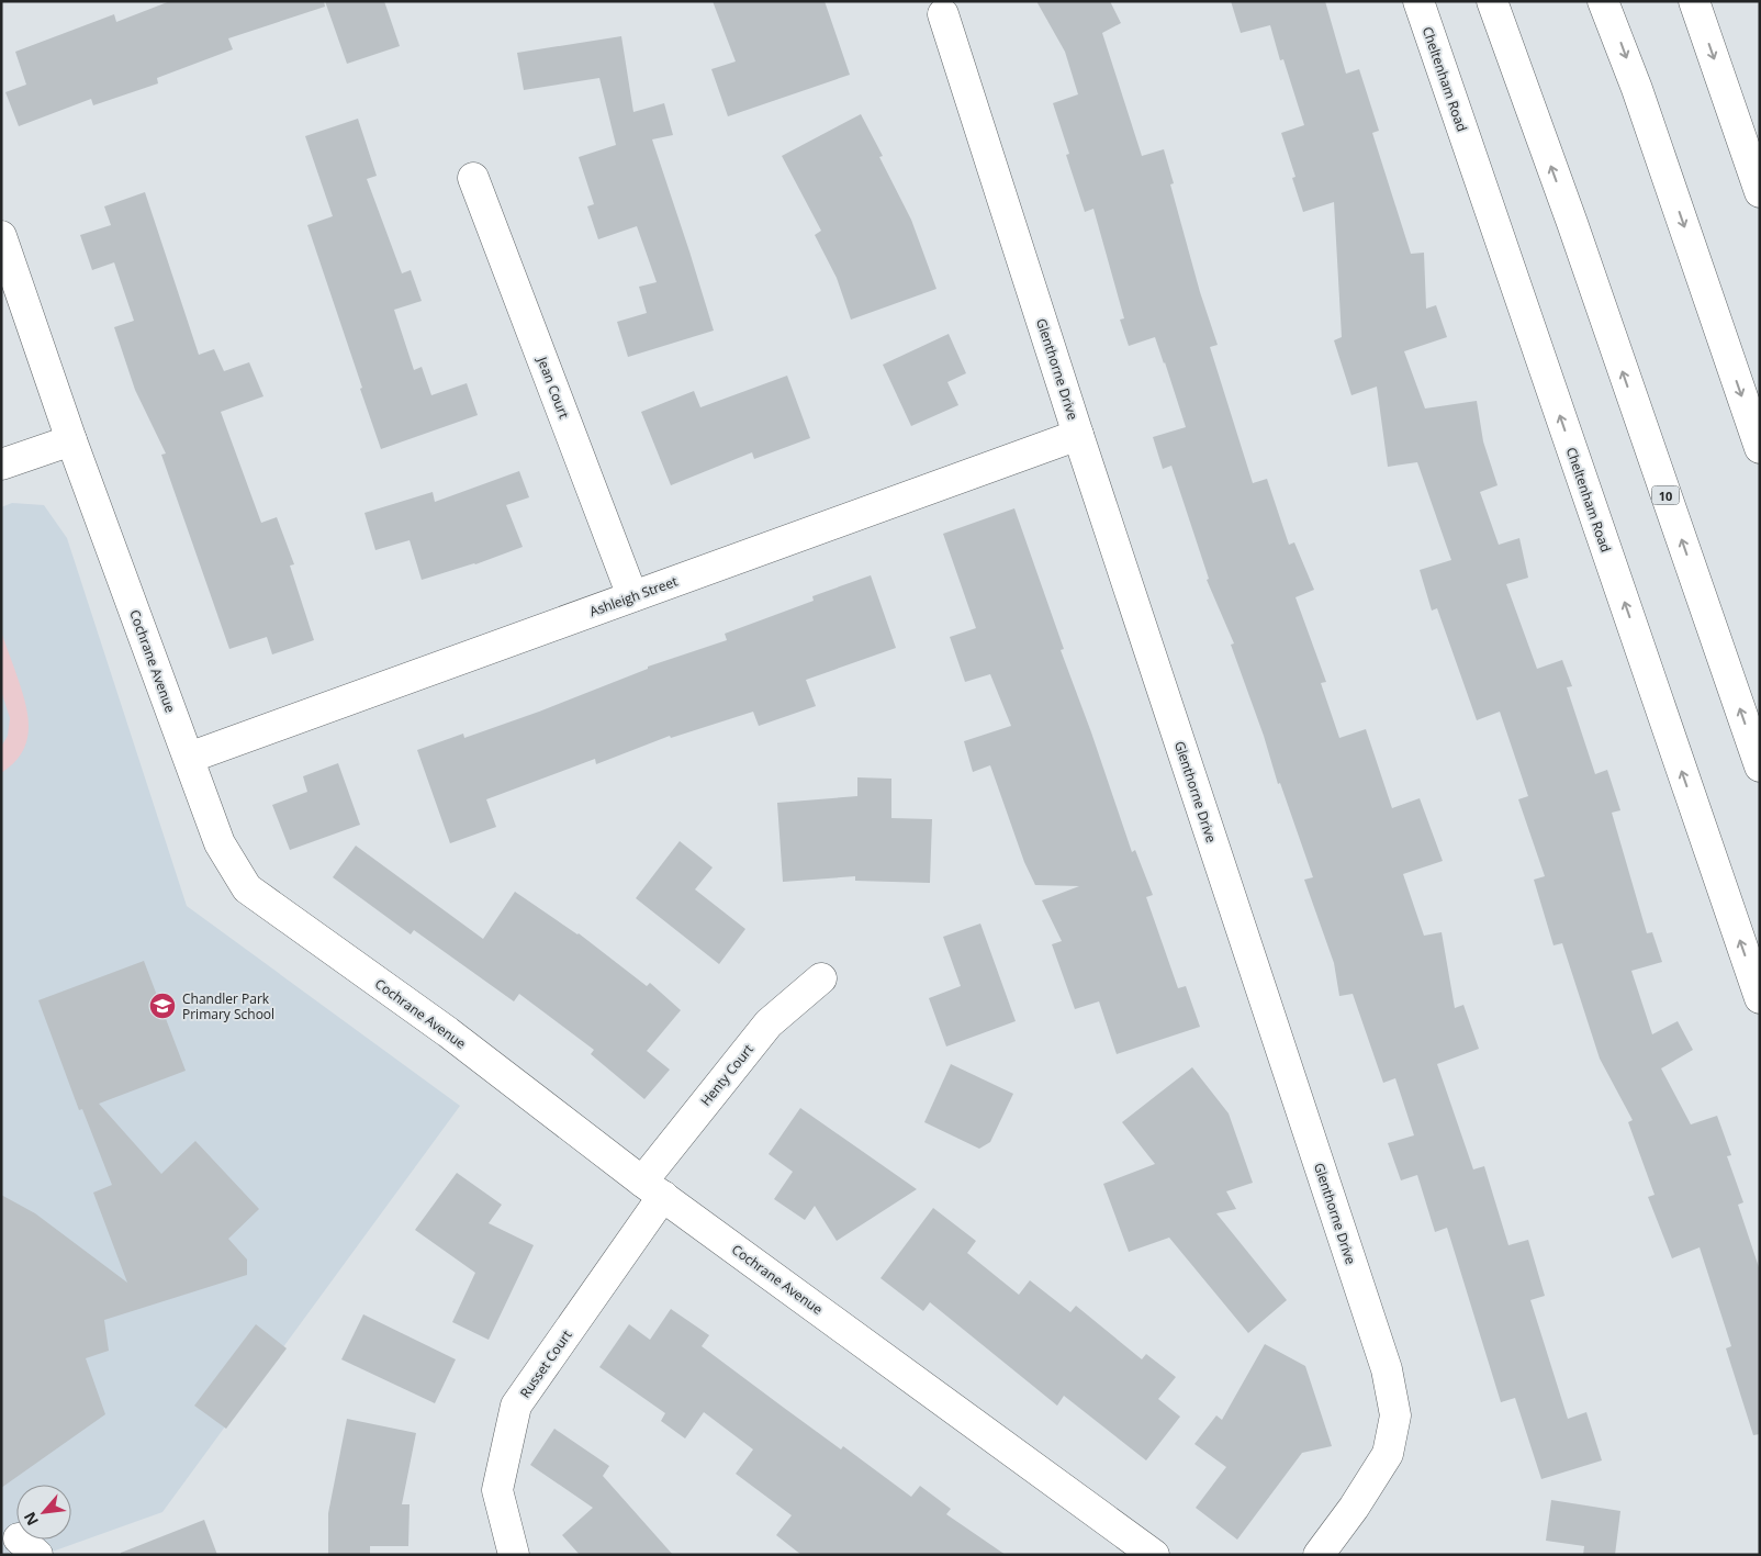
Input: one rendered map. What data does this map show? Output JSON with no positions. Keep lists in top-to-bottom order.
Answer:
{
  "streets": {
    "street": [
      "Cheltenham Road",
      "Glenthorne Drive",
      "Jean Court",
      "10",
      "Ashleigh Street",
      "Cochrane Avenue",
      "Henty Court",
      "Russet Court"
    ]
  },
  "crossings": [
    ["Glenthorne Drive", "Ashleigh Street"],
    ["Jean Court", "Ashleigh Street"],
    ["Ashleigh Street", "Cochrane Avenue"],
    ["Cochrane Avenue", "Henty Court"],
    ["Cochrane Avenue", "Russet Court"],
    ["Henty Court", "Russet Court"]
  ],
  "places": {
    "school or university": ["Chandler Park Primary School"]
  },
  "north": "bottom left"
}
